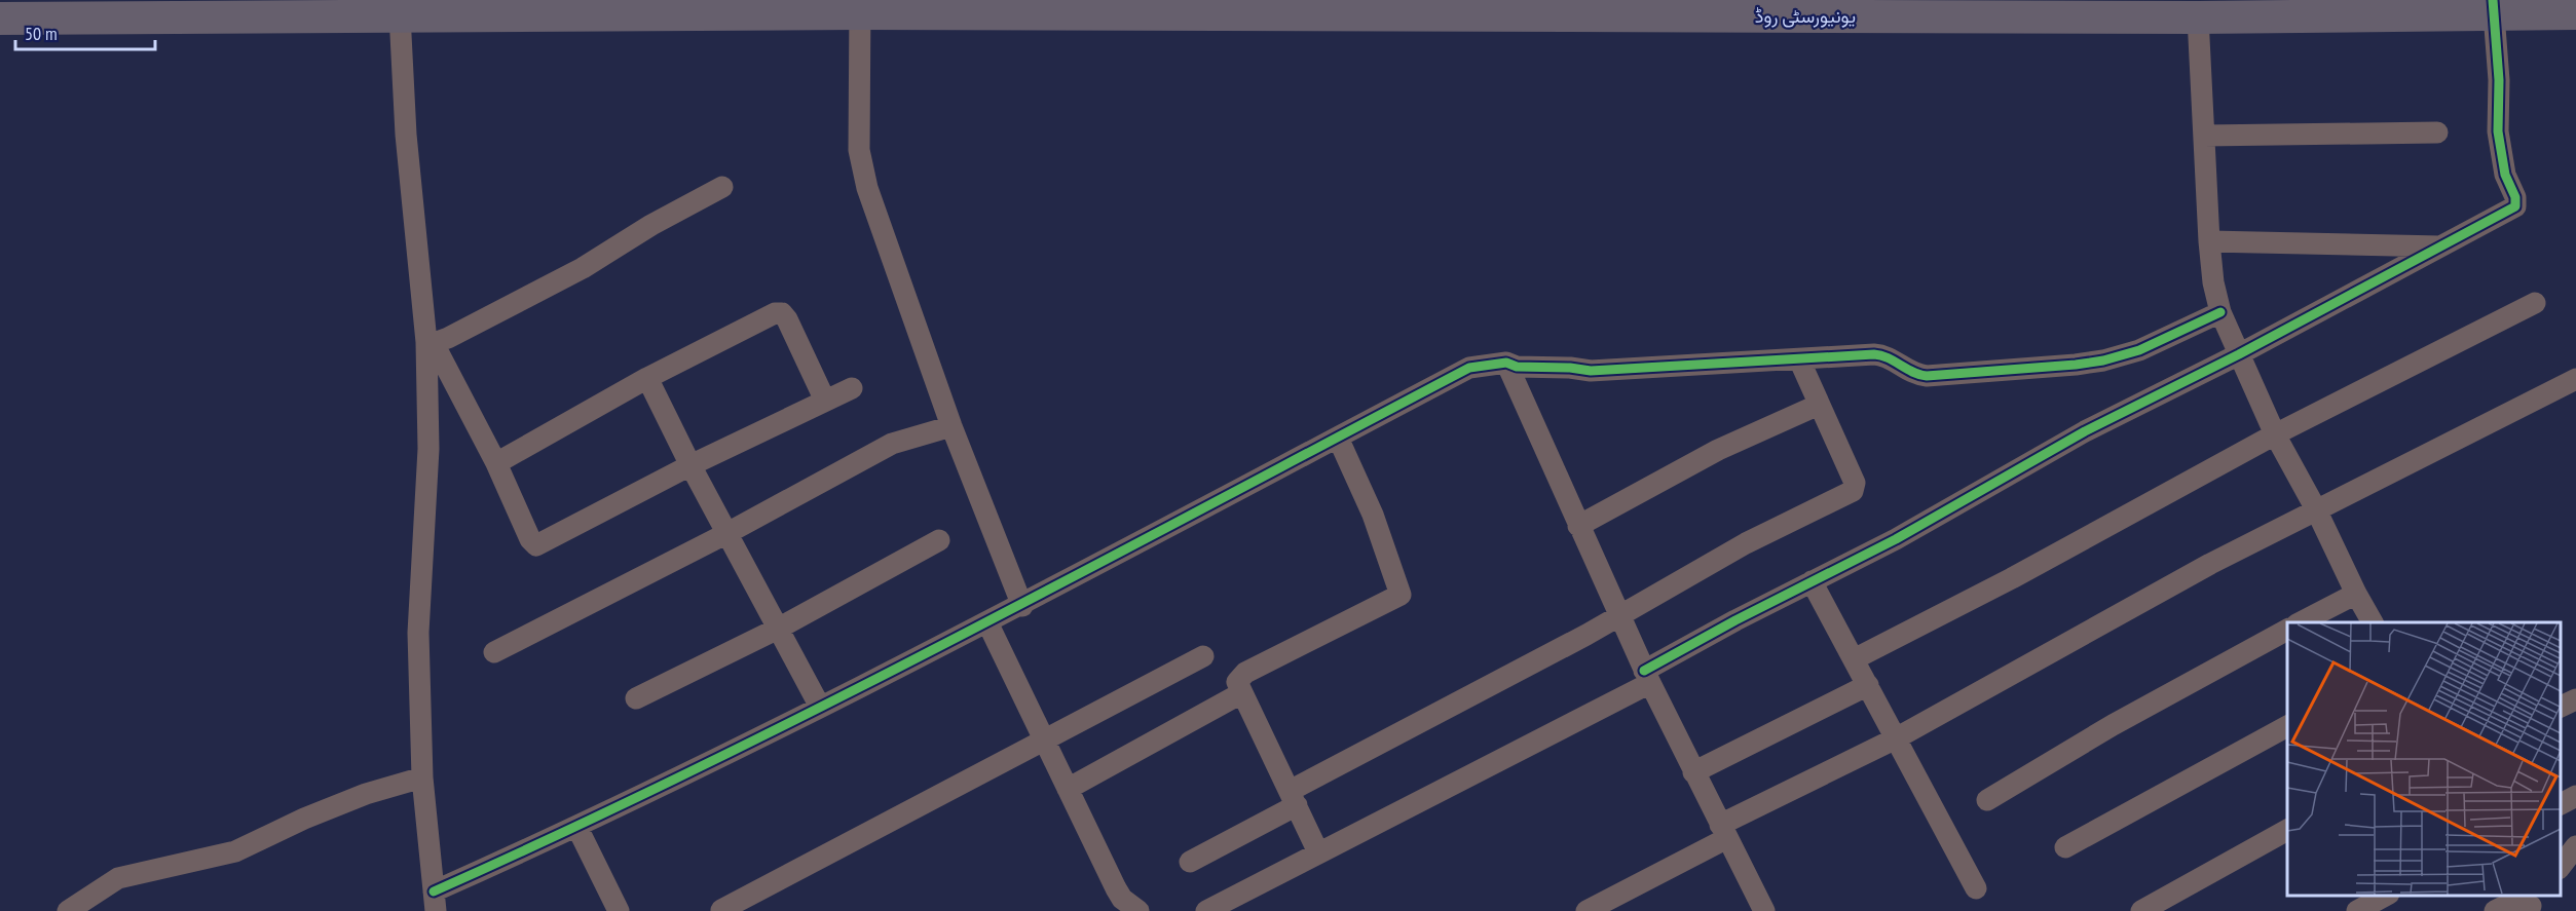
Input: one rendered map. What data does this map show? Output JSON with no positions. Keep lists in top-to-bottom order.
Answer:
{
  "streets": {
    "highway": ["یونیورسٹی روڈ"]
  },
  "scale_bar": "50 m"
}
